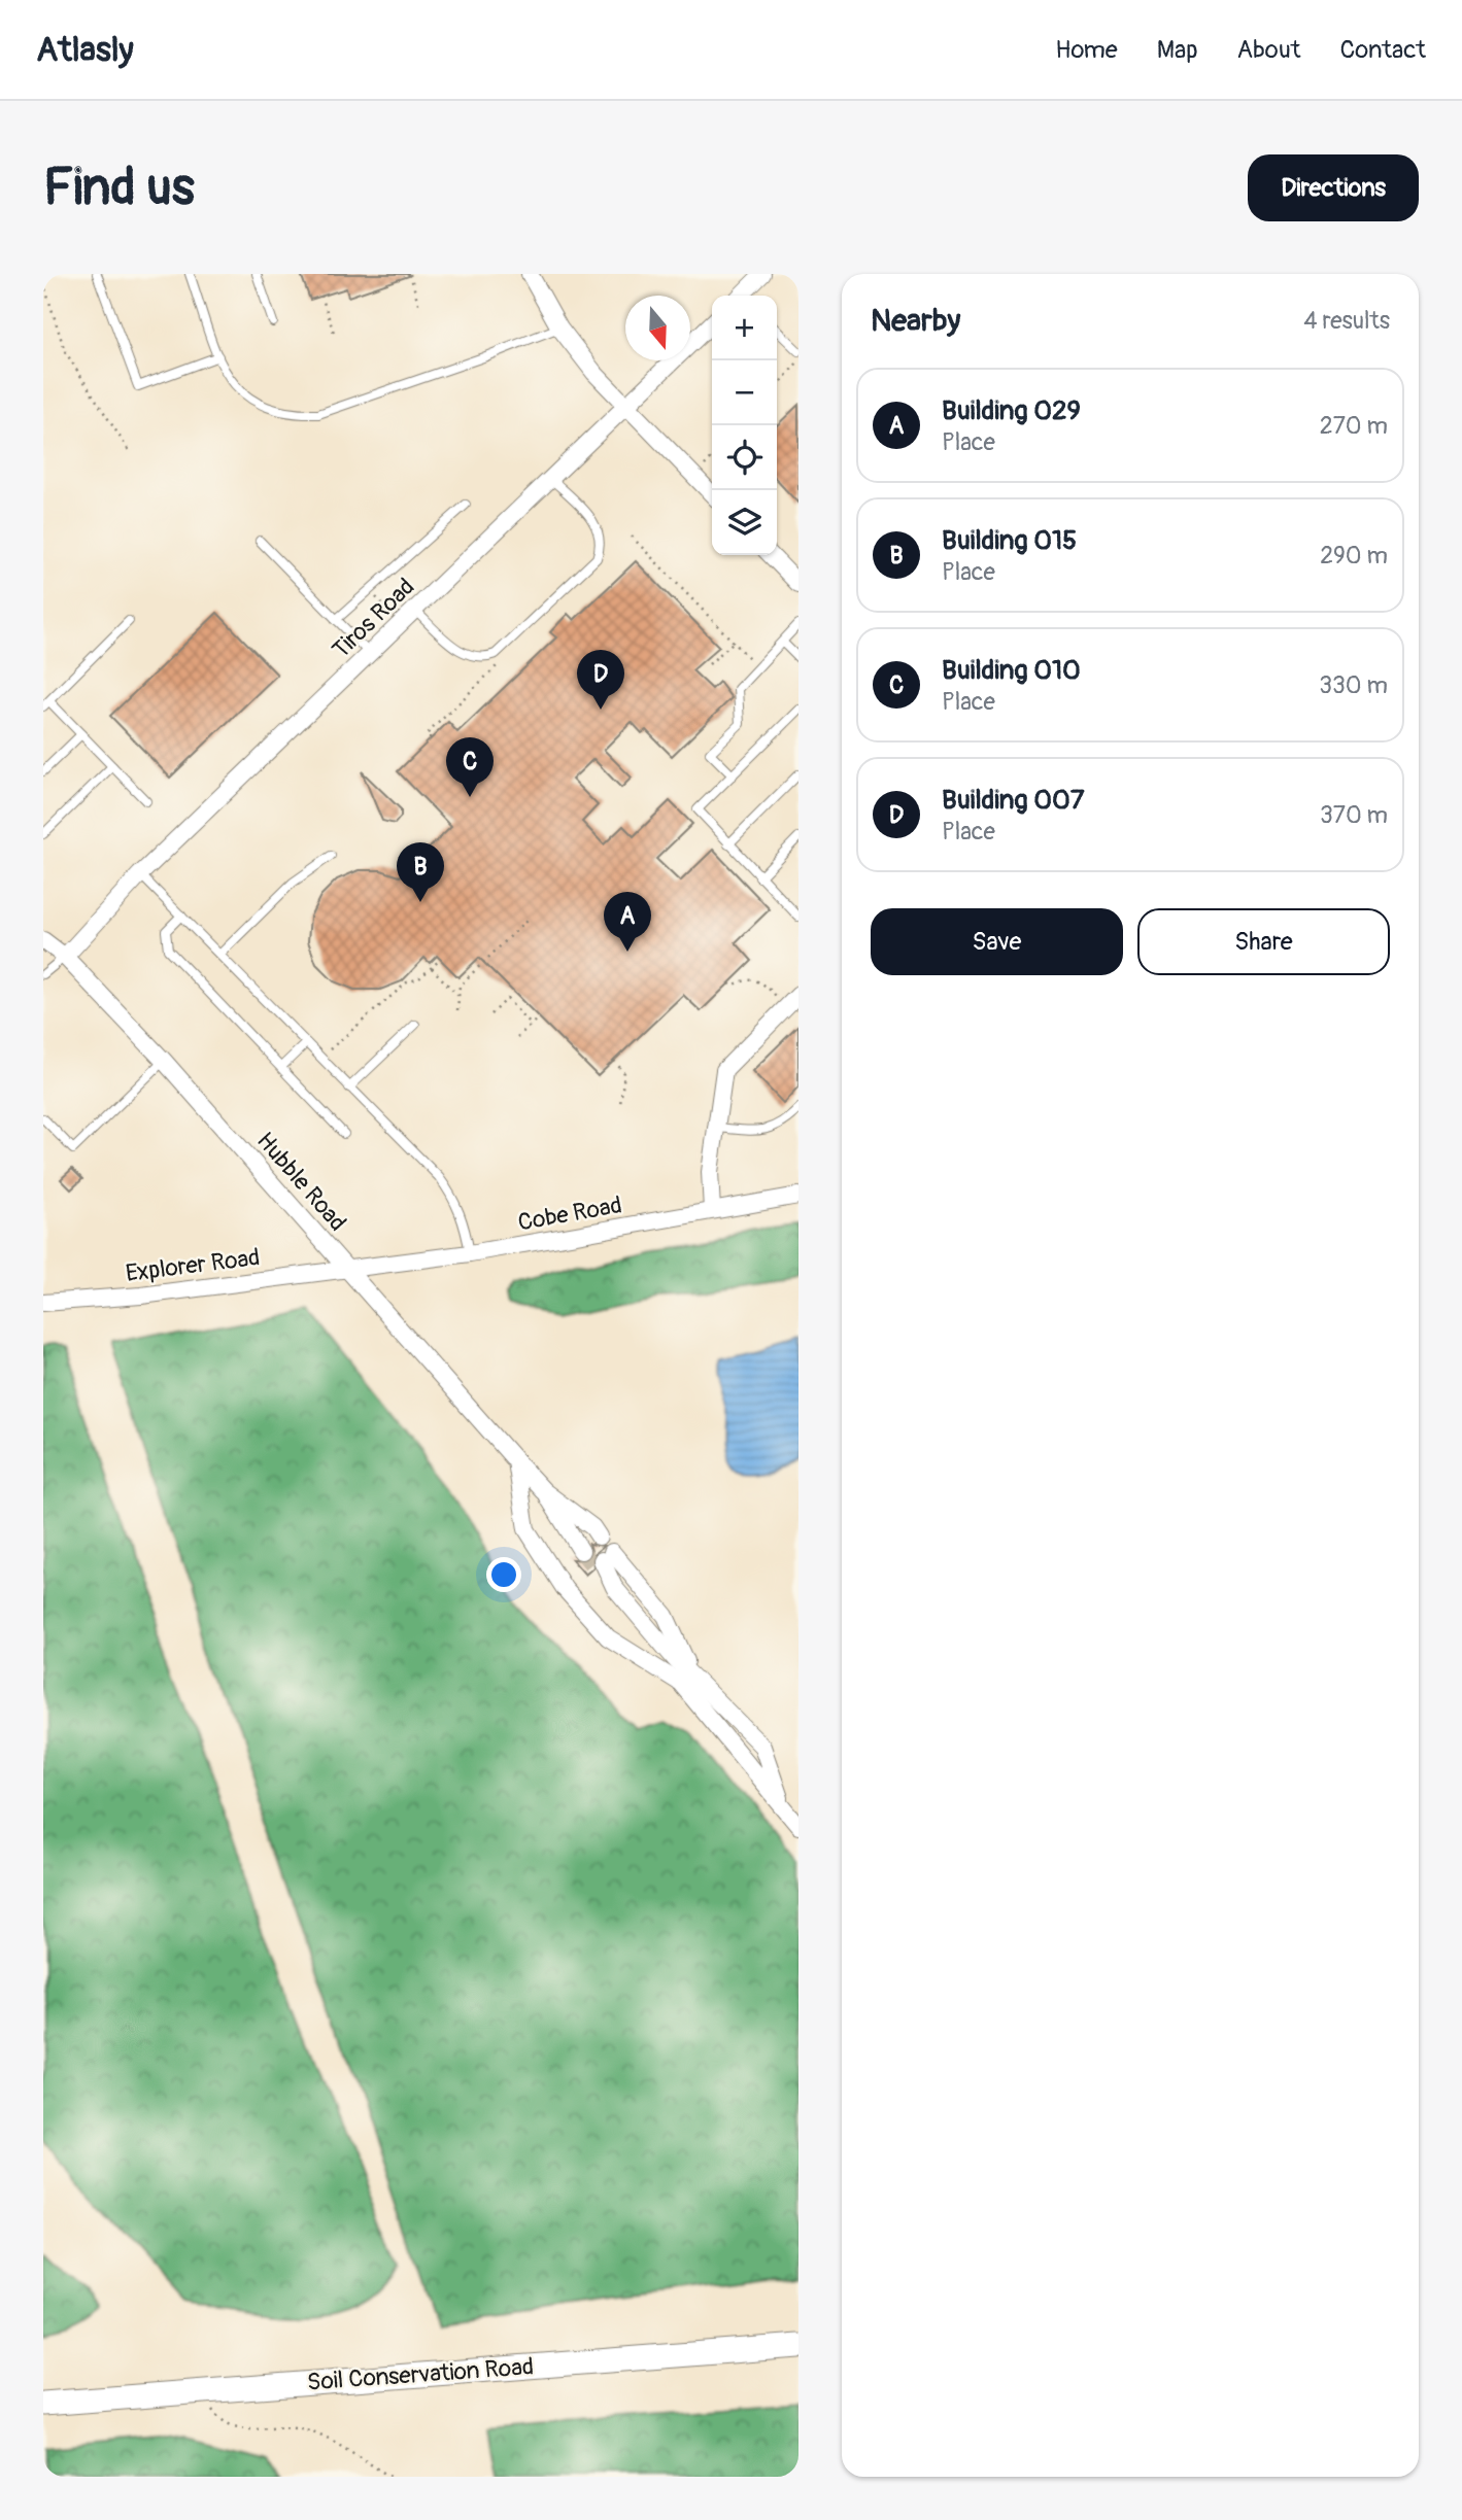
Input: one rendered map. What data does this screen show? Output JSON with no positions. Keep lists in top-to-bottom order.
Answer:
{
  "streets": {
    "main road": ["Soil Conservation Road"],
    "street": [
      "Tiros Road",
      "Hubble Road",
      "Cobe Road",
      "Explorer Road"
    ]
  },
  "crossings": [
    ["Tiros Road", "Hubble Road"],
    ["Hubble Road", "Cobe Road"],
    ["Hubble Road", "Explorer Road"],
    ["Cobe Road", "Explorer Road"]
  ],
  "north": "bottom",
  "page": {
    "header": "Atlasly",
    "nav": [
      "Home",
      "Map",
      "About",
      "Contact"
    ],
    "buttons": [
      "Directions",
      ["Save", "Share"]
    ],
    "title": "Find us",
    "heading": ["Nearby", "4 results"],
    "map_buttons": ["+", "−"],
    "list": [
      {
        "mark": "A",
        "name": "Building 029",
        "note": "Place",
        "value": "270 m"
      },
      {
        "mark": "B",
        "name": "Building 015",
        "note": "Place",
        "value": "290 m"
      },
      {
        "mark": "C",
        "name": "Building 010",
        "note": "Place",
        "value": "330 m"
      },
      {
        "mark": "D",
        "name": "Building 007",
        "note": "Place",
        "value": "370 m"
      }
    ],
    "pins": [
      "D",
      "C",
      "B",
      "A"
    ]
  }
}
